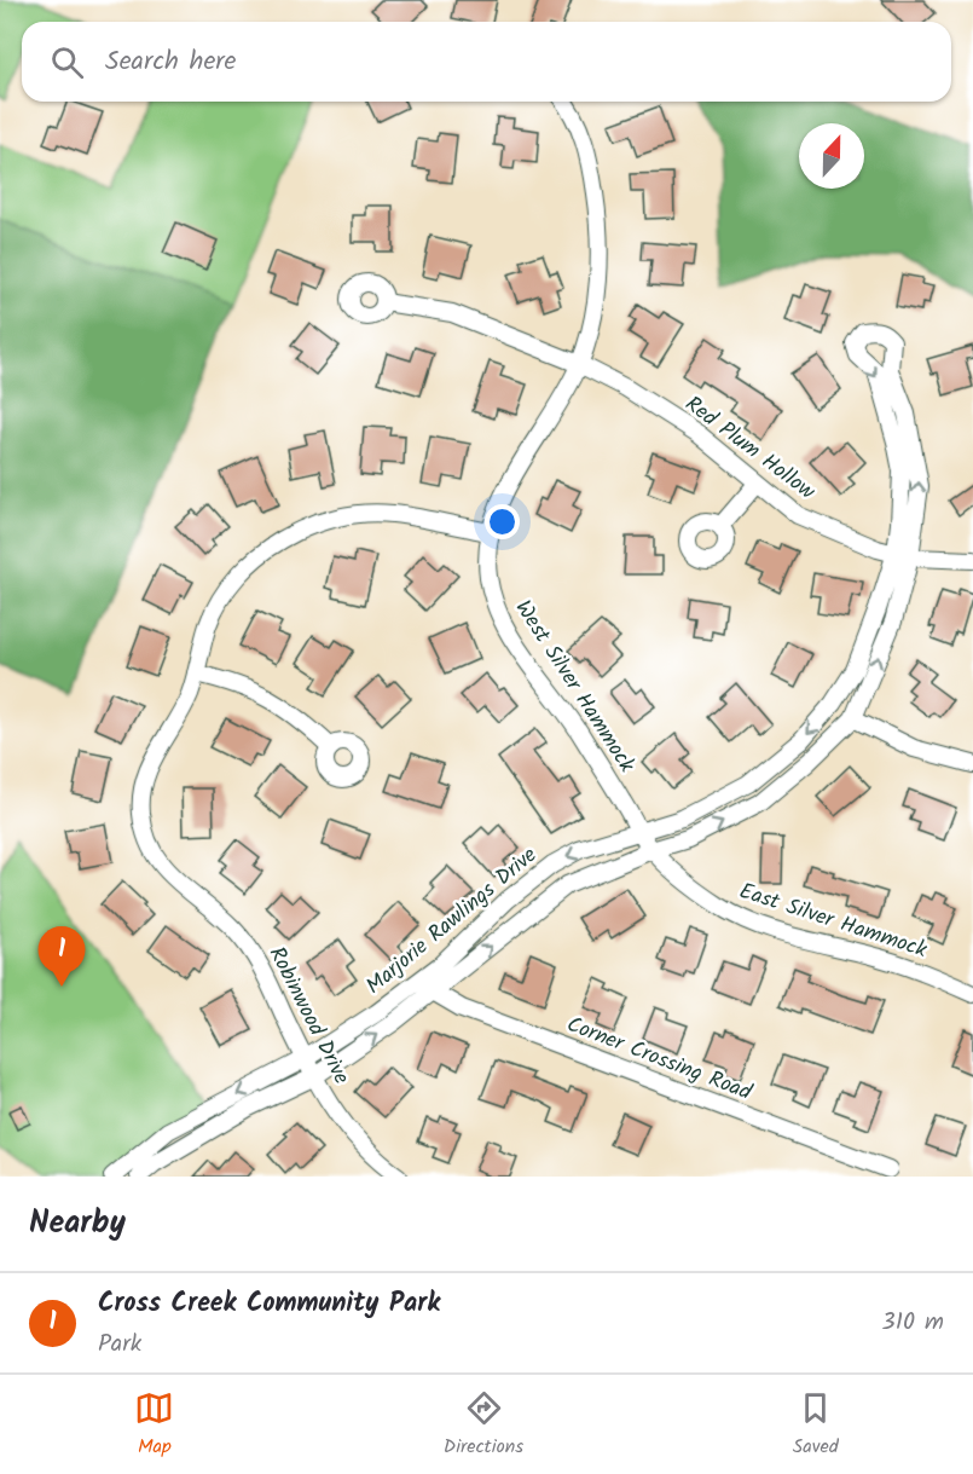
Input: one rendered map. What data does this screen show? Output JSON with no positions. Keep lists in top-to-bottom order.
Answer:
{
  "streets": {
    "street": [
      "Red Plum Hollow",
      "West Silver Hammock",
      "Marjorie Rawlings Drive",
      "East Silver Hammock",
      "Robinwood Drive",
      "Corner Crossing Road"
    ]
  },
  "crossings": [
    ["Red Plum Hollow", "West Silver Hammock"],
    ["Red Plum Hollow", "Marjorie Rawlings Drive"],
    ["West Silver Hammock", "Marjorie Rawlings Drive"],
    ["West Silver Hammock", "East Silver Hammock"],
    ["West Silver Hammock", "Robinwood Drive"],
    ["Marjorie Rawlings Drive", "East Silver Hammock"],
    ["Marjorie Rawlings Drive", "Robinwood Drive"],
    ["Marjorie Rawlings Drive", "Corner Crossing Road"]
  ],
  "north": "top",
  "page": {
    "search": "Search here",
    "pins": "1",
    "heading": "Nearby",
    "list": [
      {
        "mark": "1",
        "name": "Cross Creek Community Park",
        "note": "Park",
        "value": "310 m"
      }
    ],
    "nav": ["Map", "Directions", "Saved"]
  }
}
